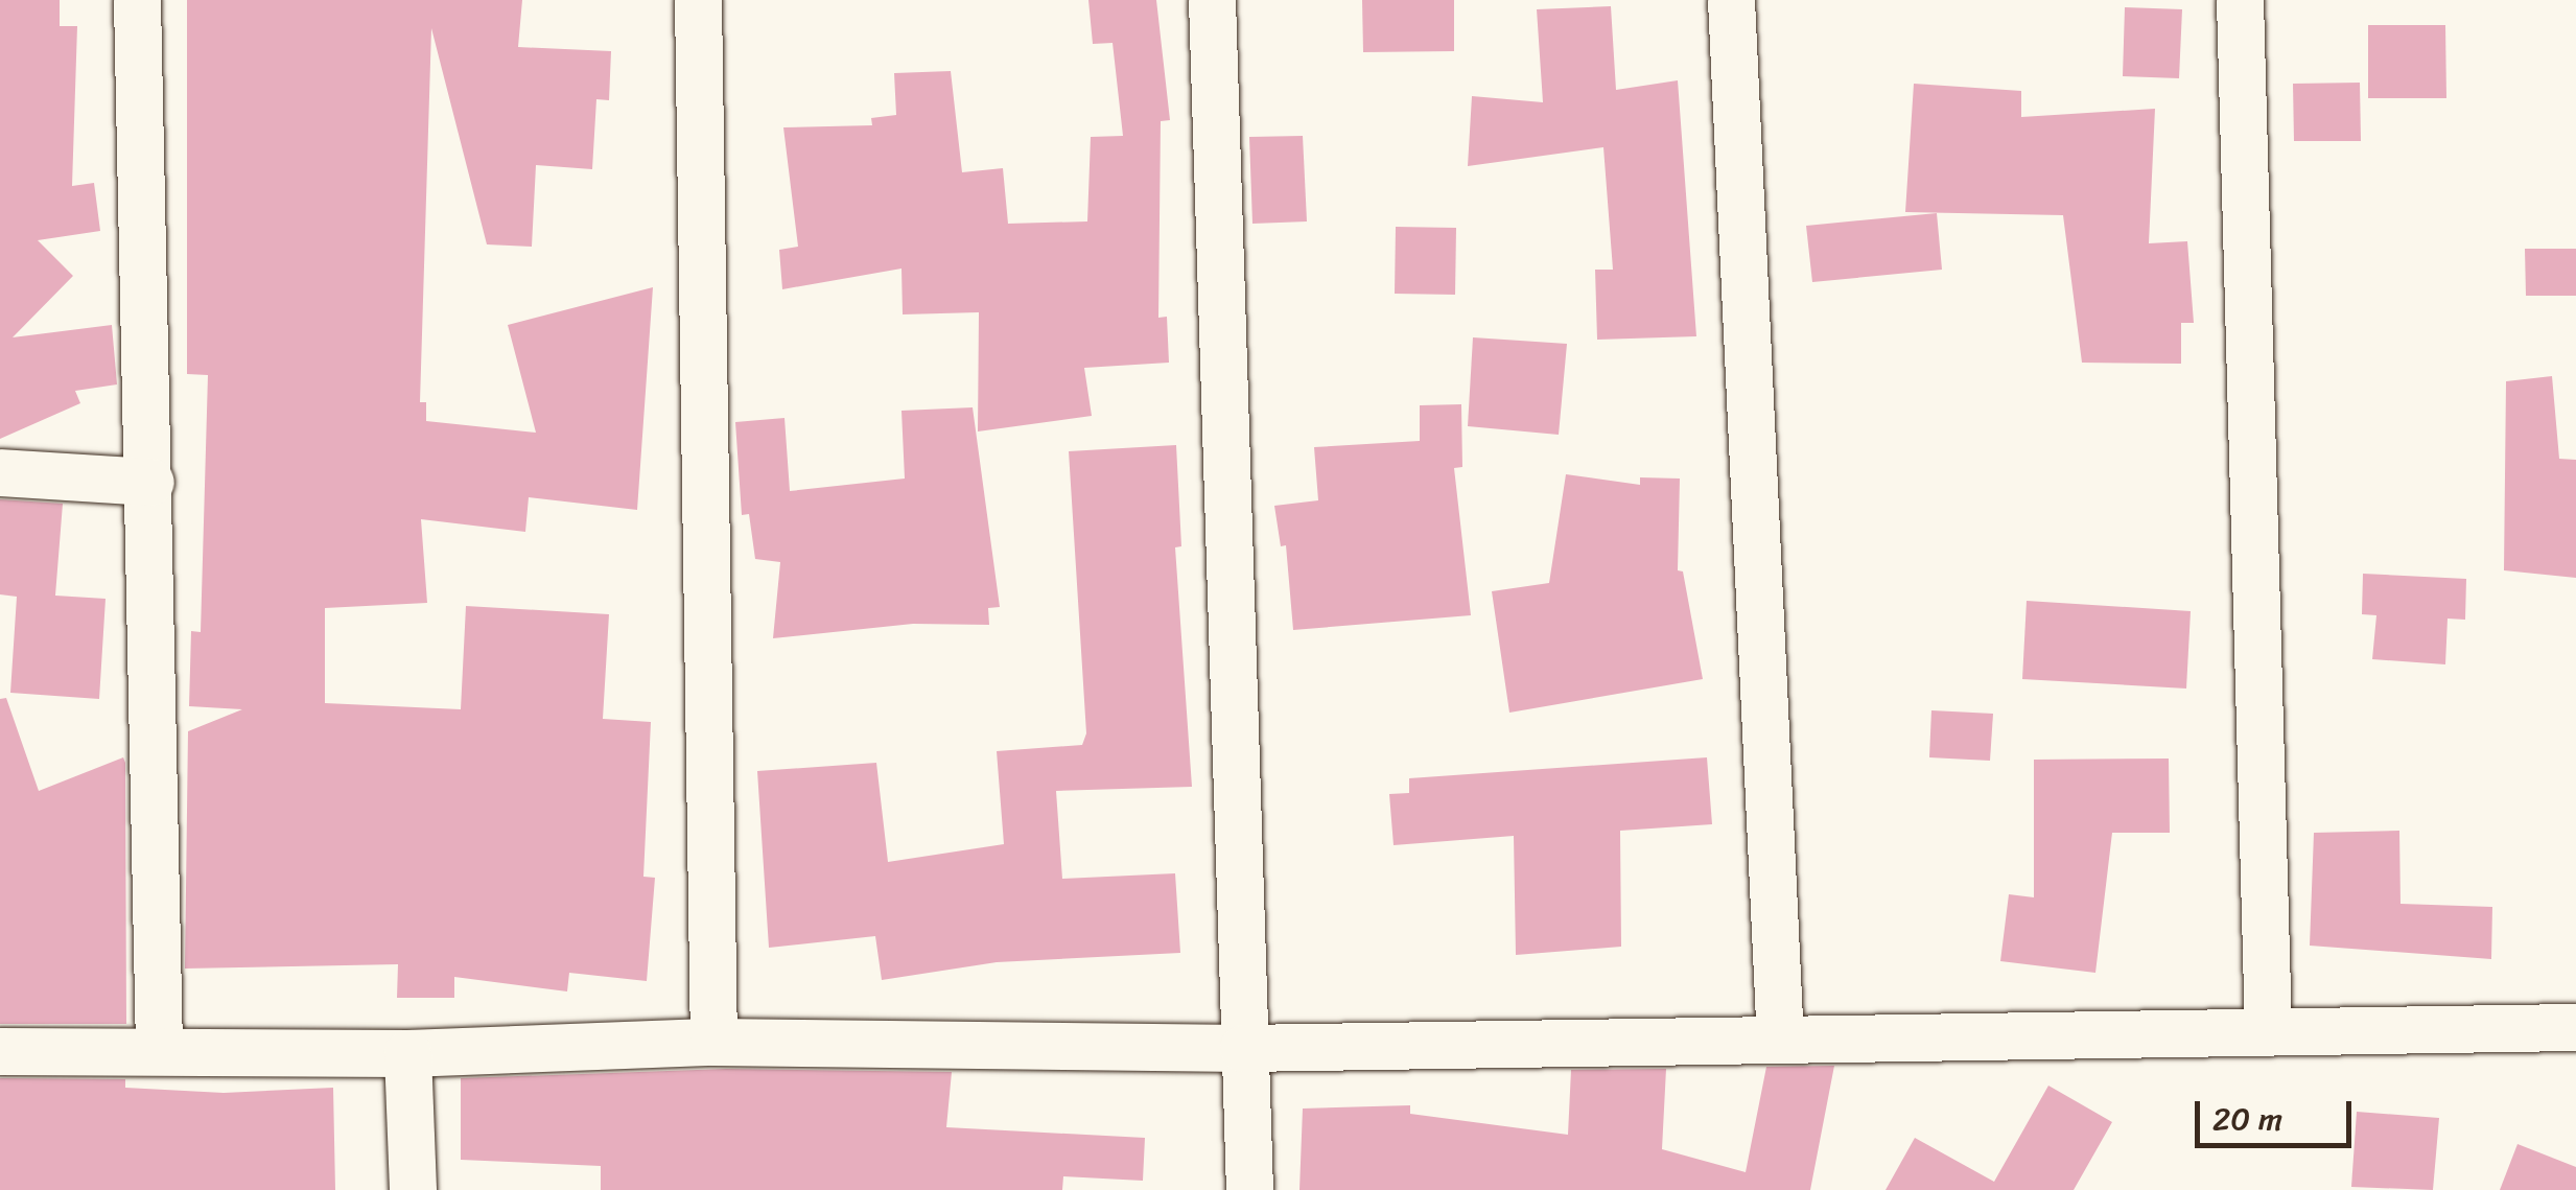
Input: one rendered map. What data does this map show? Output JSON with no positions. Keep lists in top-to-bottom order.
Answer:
{
  "scale_bar": "20 m"
}
